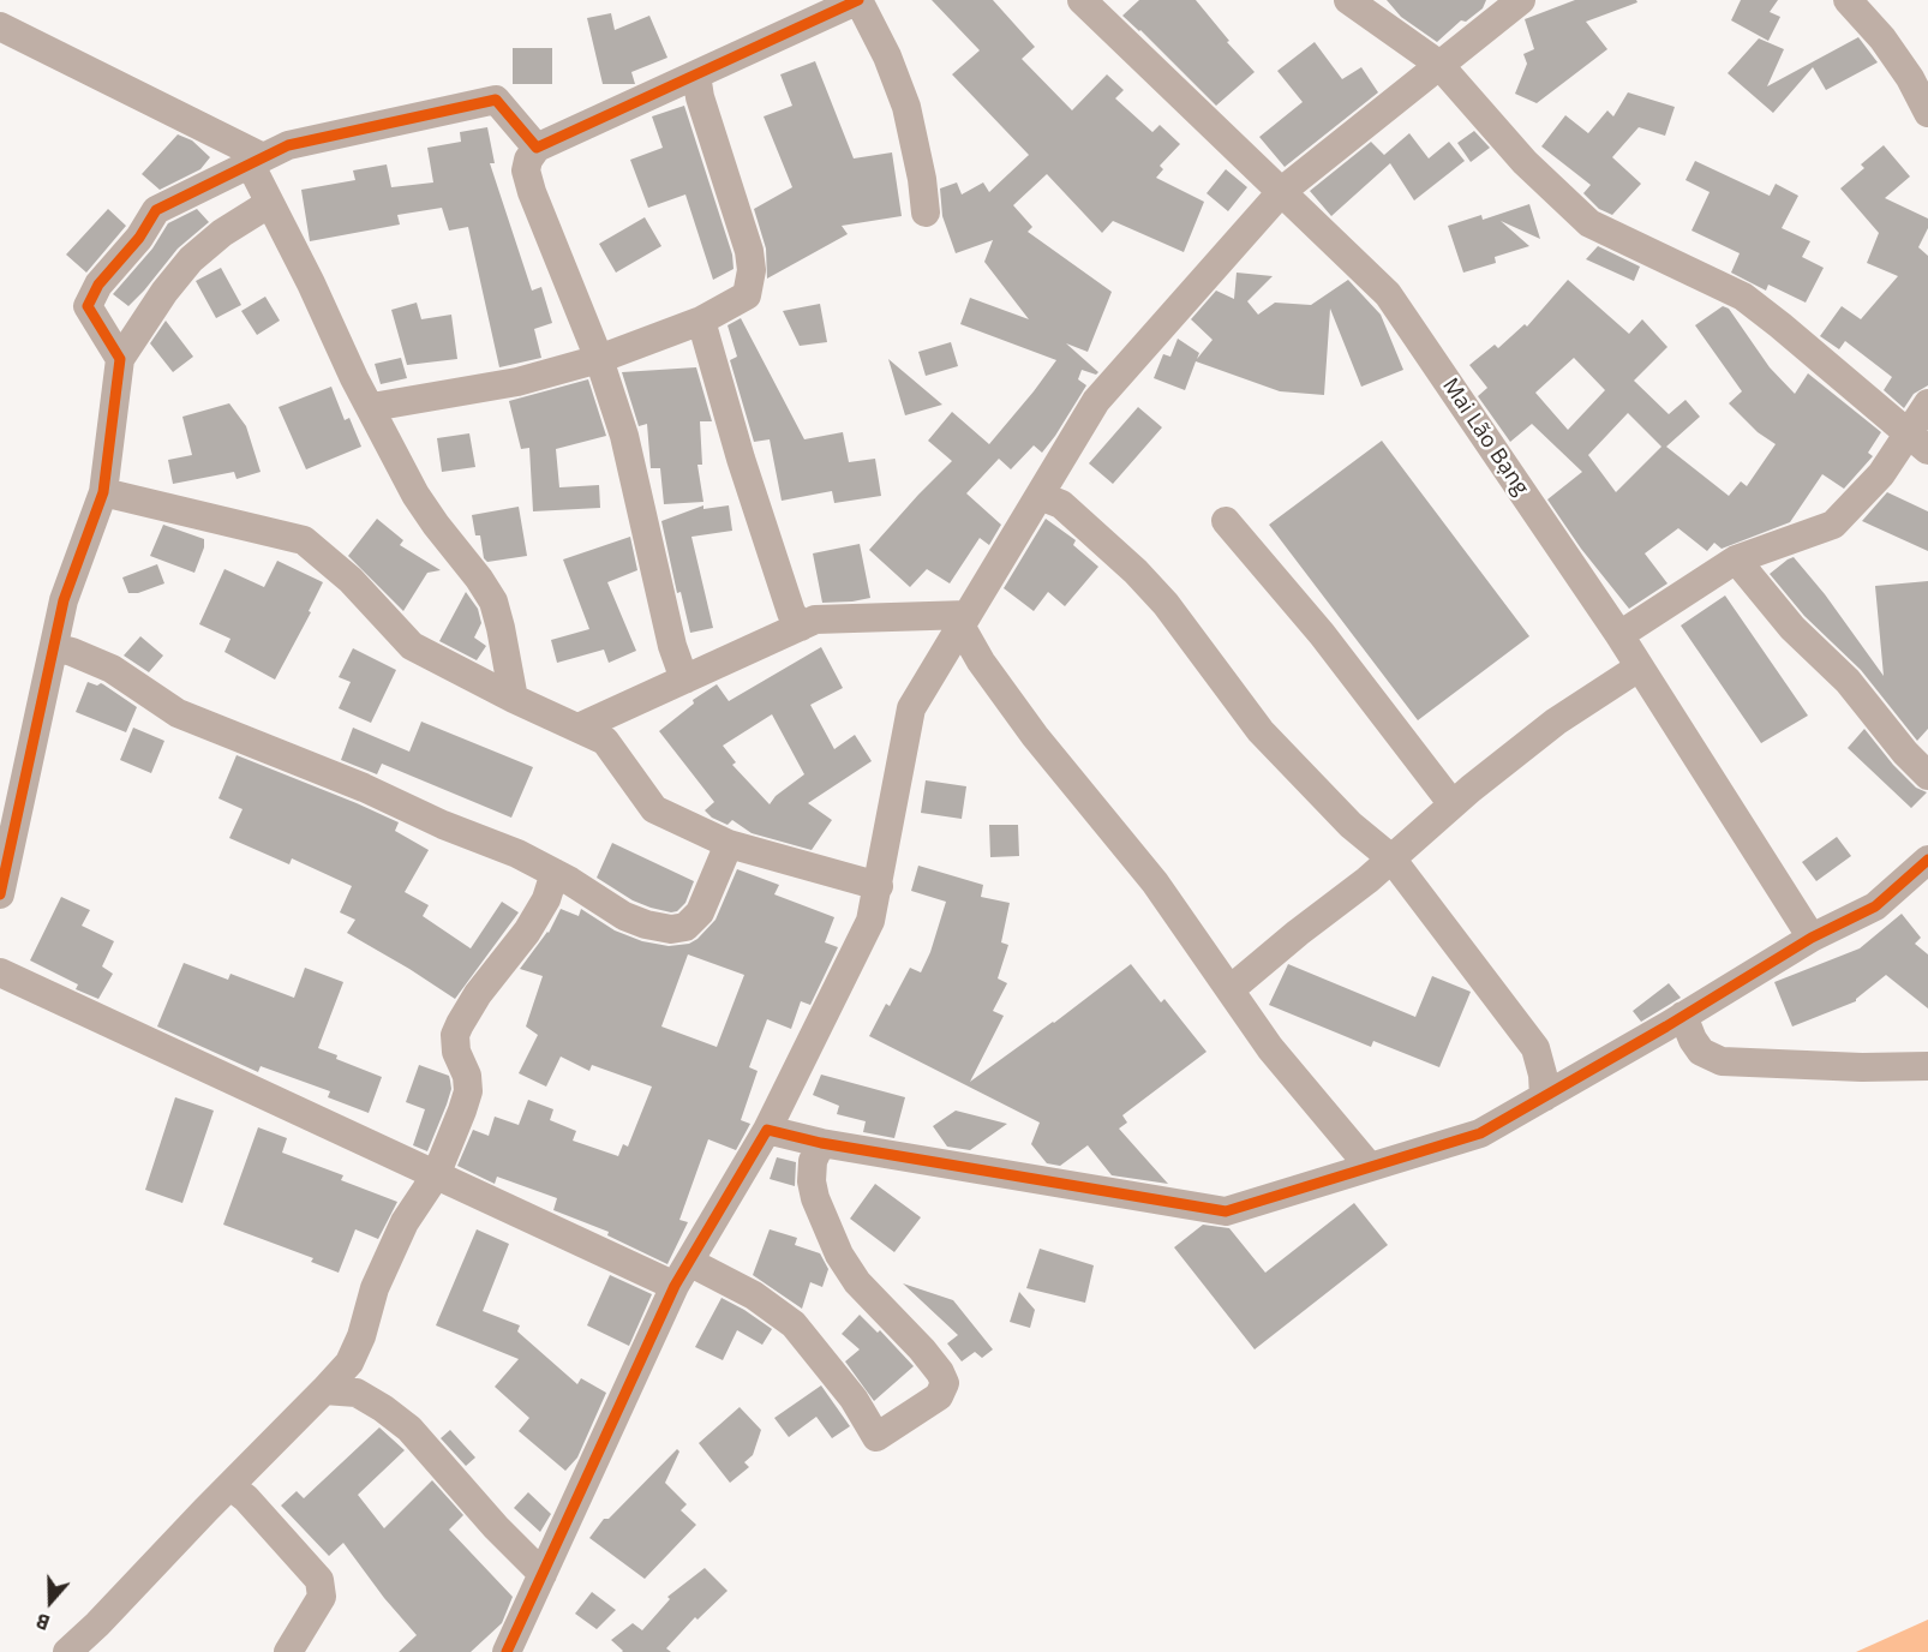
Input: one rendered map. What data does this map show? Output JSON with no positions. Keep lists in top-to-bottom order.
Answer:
{
  "streets": {
    "street": ["Mai Lão Bạng"]
  },
  "north": "bottom"
}
